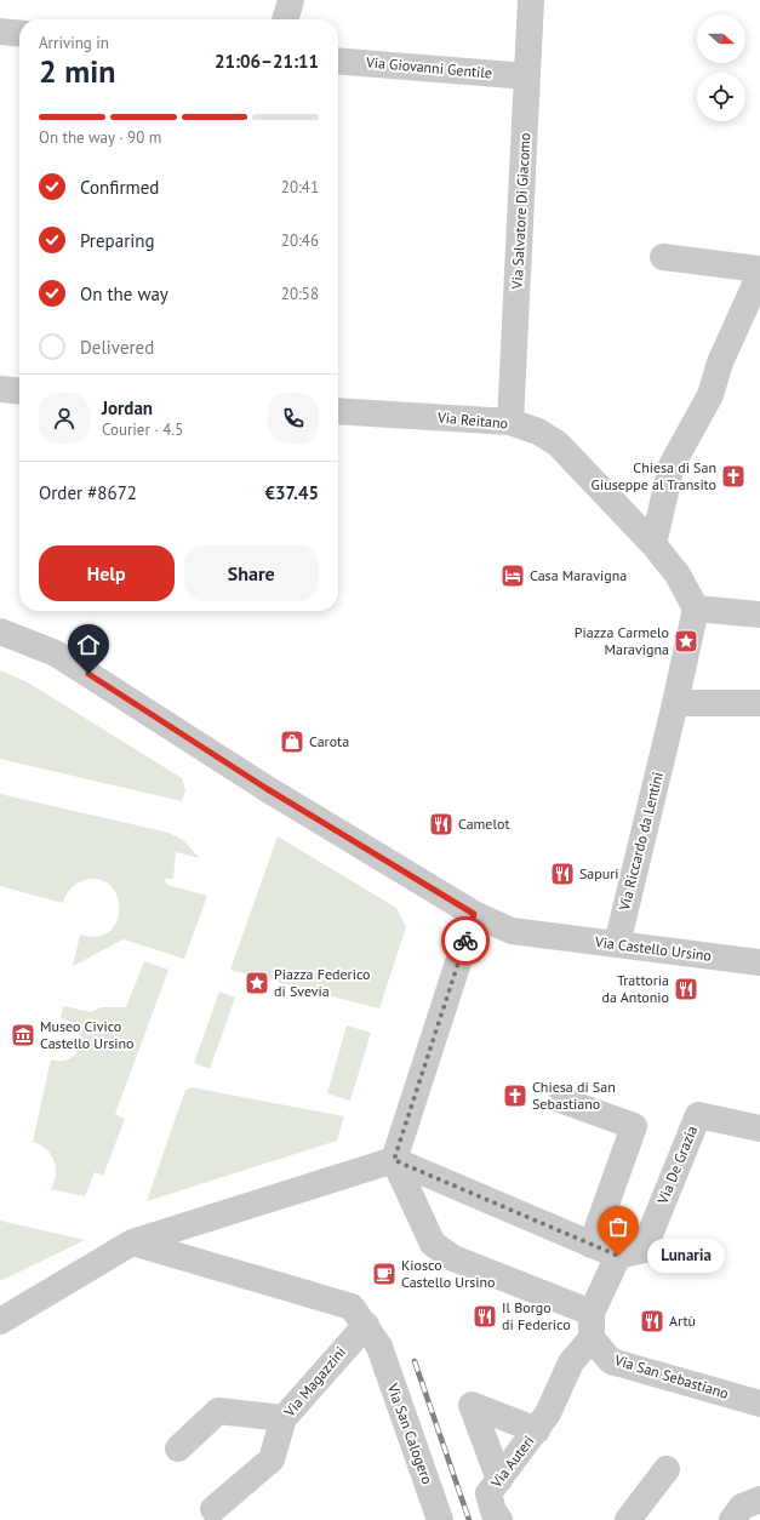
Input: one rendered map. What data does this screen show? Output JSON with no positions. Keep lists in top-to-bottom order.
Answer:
{
  "streets": {
    "street": [
      "Via Giovanni Gentile",
      "Via Salvatore Di Giacomo",
      "Via Reitano",
      "Via Riccardo da Lentini",
      "Via Castello Ursino",
      "Via De Grazia",
      "Via San Sebastiano",
      "Via Magazzini",
      "Via San Calogero",
      "Via Auteri"
    ]
  },
  "crossings": [
    ["Via Giovanni Gentile", "Via Salvatore Di Giacomo"],
    ["Via Salvatore Di Giacomo", "Via Reitano"],
    ["Via Reitano", "Via Riccardo da Lentini"],
    ["Via Riccardo da Lentini", "Via Castello Ursino"],
    ["Via San Sebastiano", "Via Auteri"],
    ["Via Magazzini", "Via San Calogero"]
  ],
  "places": {
    "church": ["Chiesa di San Giuseppe al Transito", "Chiesa di San Sebastiano"],
    "hotel": ["Casa Maravigna"],
    "place": ["Piazza Carmelo Maravigna", "Piazza Federico di Svevia"],
    "shop": ["Carota"],
    "restaurant": [
      "Camelot",
      "Sapuri",
      "Trattoria da Antonio",
      "Il Borgo di Federico",
      "Artù"
    ],
    "museum": ["Museo Civico Castello Ursino"],
    "other": ["Lunaria"],
    "cafe": ["Kiosco Castello Ursino"]
  },
  "north": "right",
  "page": {
    "heading": ["2 min", "Arriving in", "21:06–21:11"],
    "panel": [
      "Jordan",
      "Courier · 4.5",
      "Order #8672",
      "€37.45"
    ],
    "bar": "On the way · 90 m",
    "list": [
      ["Confirmed", "20:41"],
      ["Preparing", "20:46"],
      ["On the way", "20:58"],
      "Delivered"
    ],
    "buttons": ["Help", "Share"],
    "bubble": "Lunaria"
  }
}
